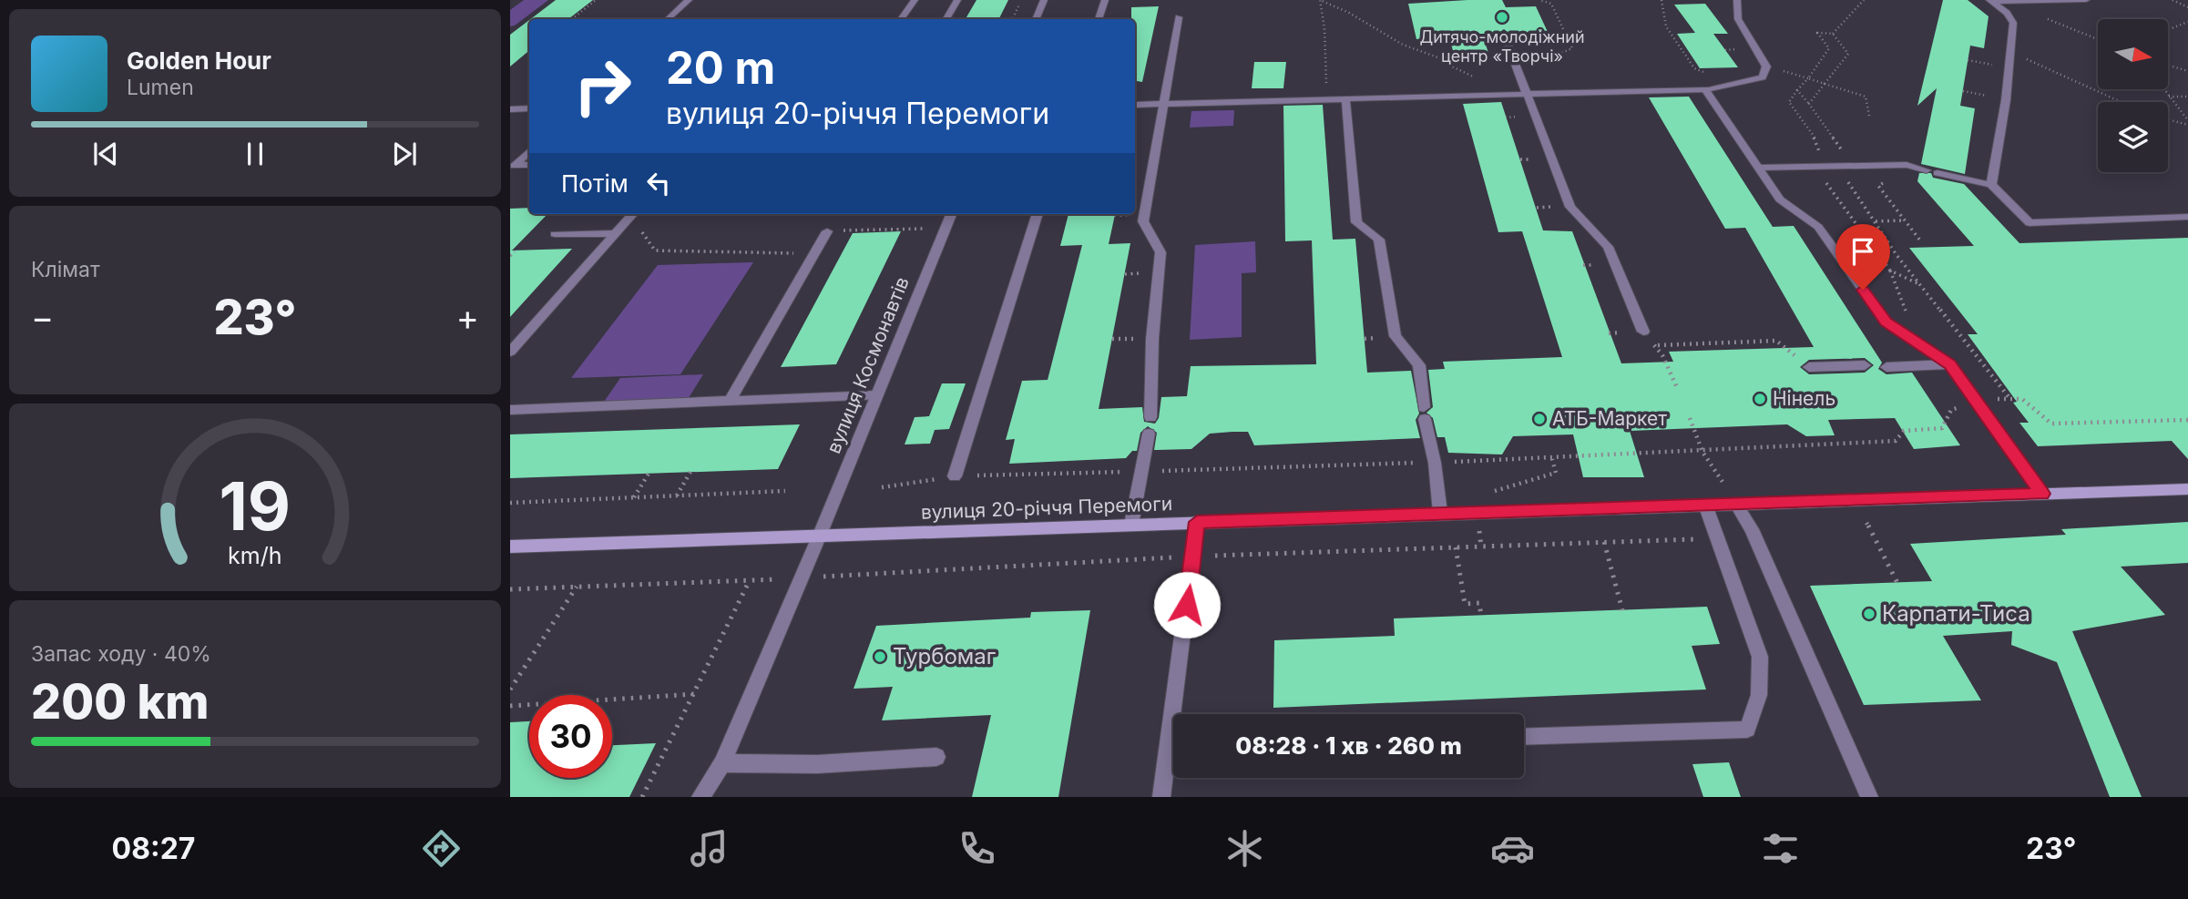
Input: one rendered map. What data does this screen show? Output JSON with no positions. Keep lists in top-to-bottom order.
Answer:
{
  "streets": {
    "street": ["вулиця Космонавтів", "вулиця 20-річчя Перемоги"]
  },
  "crossings": [
    ["вулиця Космонавтів", "вулиця 20-річчя Перемоги"]
  ],
  "places": [
    "Дитячо-молодіжний центр «Творчі»",
    "Нінель",
    "АТБ-Маркет",
    "Карпати-Тиса",
    "Турбомаг"
  ],
  "north": "right",
  "page": {
    "turn": ["20 m", "вулиця 20-річчя Перемоги"],
    "song": ["Golden Hour", "Lumen"],
    "then": "Потім",
    "tile": [
      "Клімат",
      ["Запас ходу · 40%", "200 km"]
    ],
    "heat": ["−", "23°", "+"],
    "limit": "30",
    "trip": "08:28 · 1 хв · 260 m",
    "tabs": ["08:27", "23°"],
    "gauge": ["19", "km/h"]
  }
}
